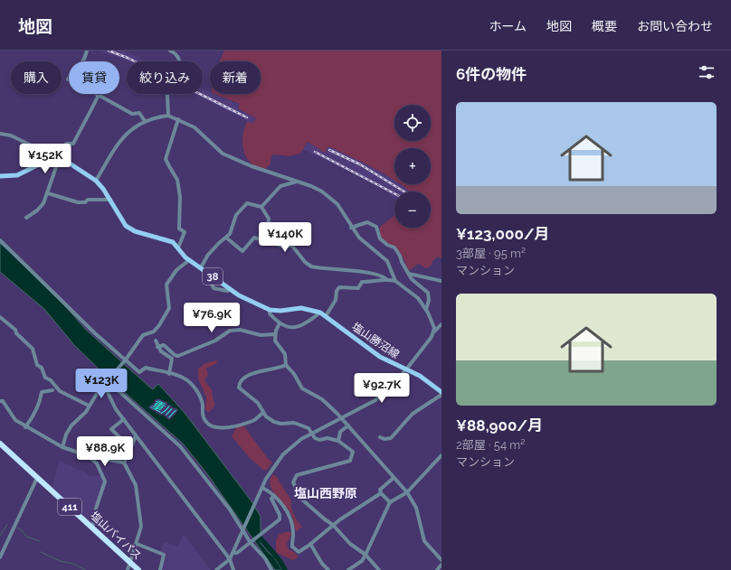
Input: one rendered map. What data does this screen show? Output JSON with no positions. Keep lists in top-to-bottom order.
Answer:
{
  "streets": {
    "highway": ["411", "塩山バイパス"],
    "main road": ["38", "塩山勝沼線"]
  },
  "districts": ["塩山西野原"],
  "water": ["重川"],
  "page": {
    "header": "地図",
    "nav": [
      "ホーム",
      "地図",
      "概要",
      "お問い合わせ"
    ],
    "heading": "6件の物件",
    "chip": [
      "購入",
      "賃貸",
      "絞り込み",
      "新着"
    ],
    "list": [
      {
        "name": "¥123,000/月",
        "note": "3部屋 · 95 m² · マンション"
      },
      {
        "name": "¥88,900/月",
        "note": "2部屋 · 54 m² · マンション"
      }
    ],
    "map_buttons": ["+", "−"],
    "price": [
      "¥152K",
      "¥140K",
      "¥76.9K",
      "¥123K",
      "¥92.7K",
      "¥88.9K"
    ]
  }
}
